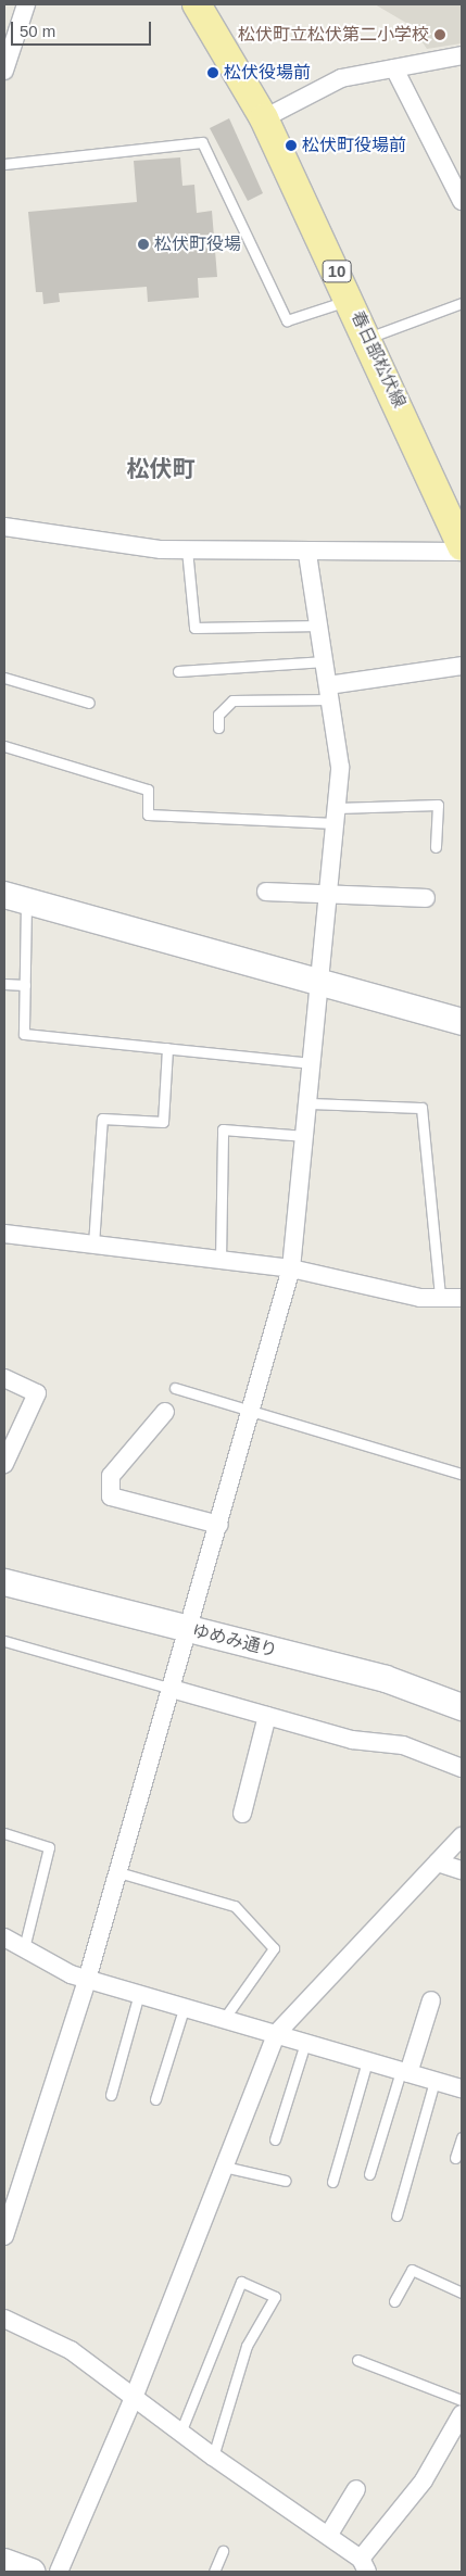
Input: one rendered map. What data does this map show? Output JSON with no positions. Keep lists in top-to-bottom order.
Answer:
{
  "streets": {
    "main road": ["10", "春日部松伏線"],
    "street": ["ゆめみ通り"]
  },
  "districts": ["松伏町"],
  "places": [
    "松伏町立松伏第二小学校",
    "松伏役場前",
    "松伏町役場前",
    "松伏町役場"
  ],
  "scale_bar": "50 m"
}
